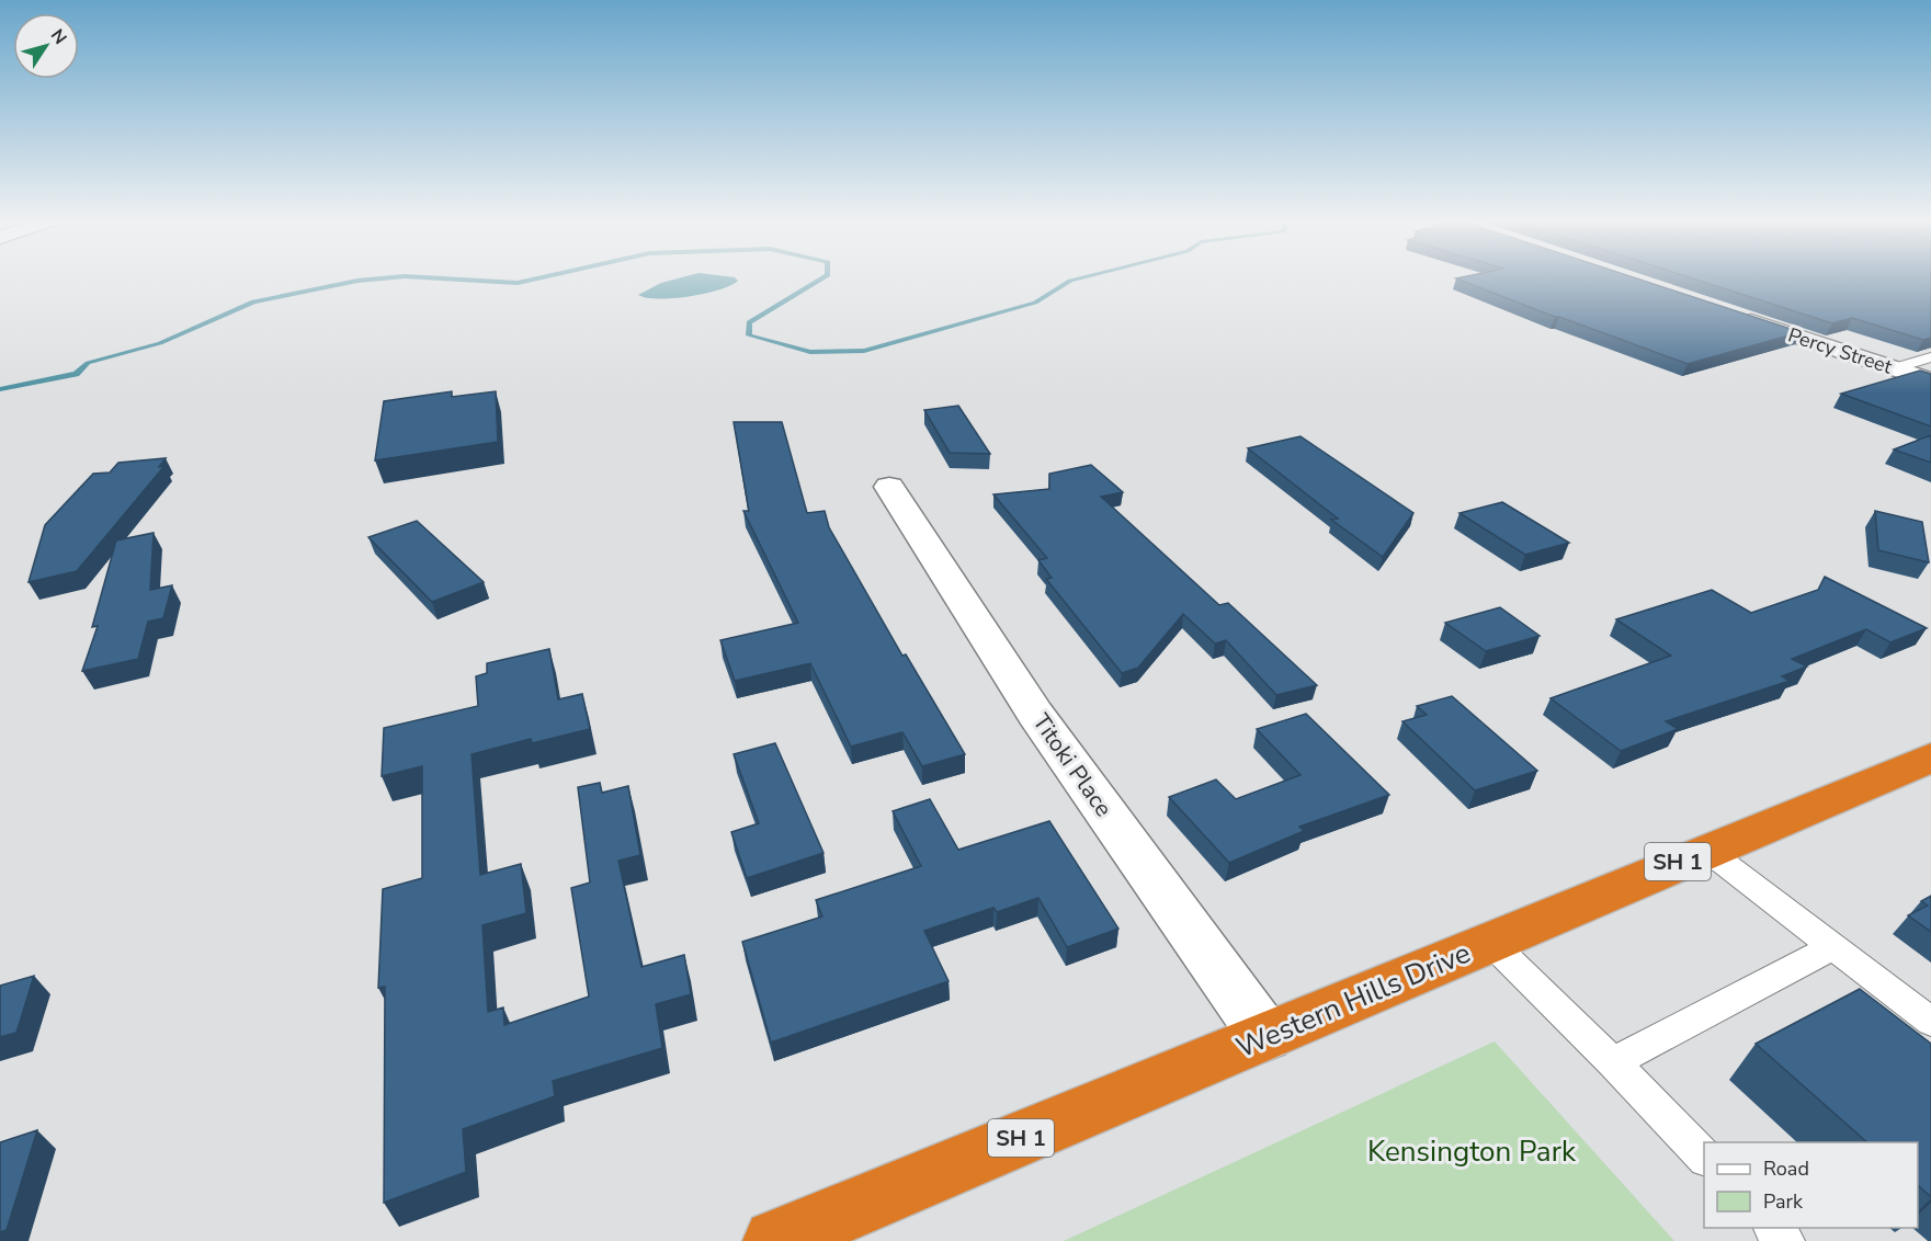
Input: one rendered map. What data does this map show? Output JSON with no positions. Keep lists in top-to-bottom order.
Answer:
{
  "streets": {
    "highway": ["SH 1", "Western Hills Drive"],
    "street": ["Percy Street", "Titoki Place"]
  },
  "crossings": [
    ["Titoki Place", "Western Hills Drive"]
  ],
  "parks": ["Kensington Park"],
  "legend": ["Road", "Park"],
  "north": "top right"
}
